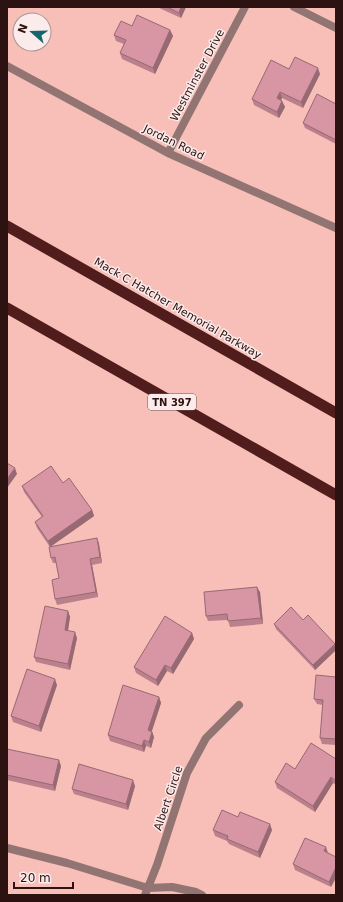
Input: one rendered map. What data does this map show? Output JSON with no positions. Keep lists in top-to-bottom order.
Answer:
{
  "streets": {
    "highway": ["Mack C Hatcher Memorial Parkway", "TN 397"],
    "street": ["Westminster Drive", "Jordan Road", "Albert Circle"]
  },
  "crossings": [
    ["Westminster Drive", "Jordan Road"]
  ],
  "scale_bar": "20 m",
  "north": "left"
}
